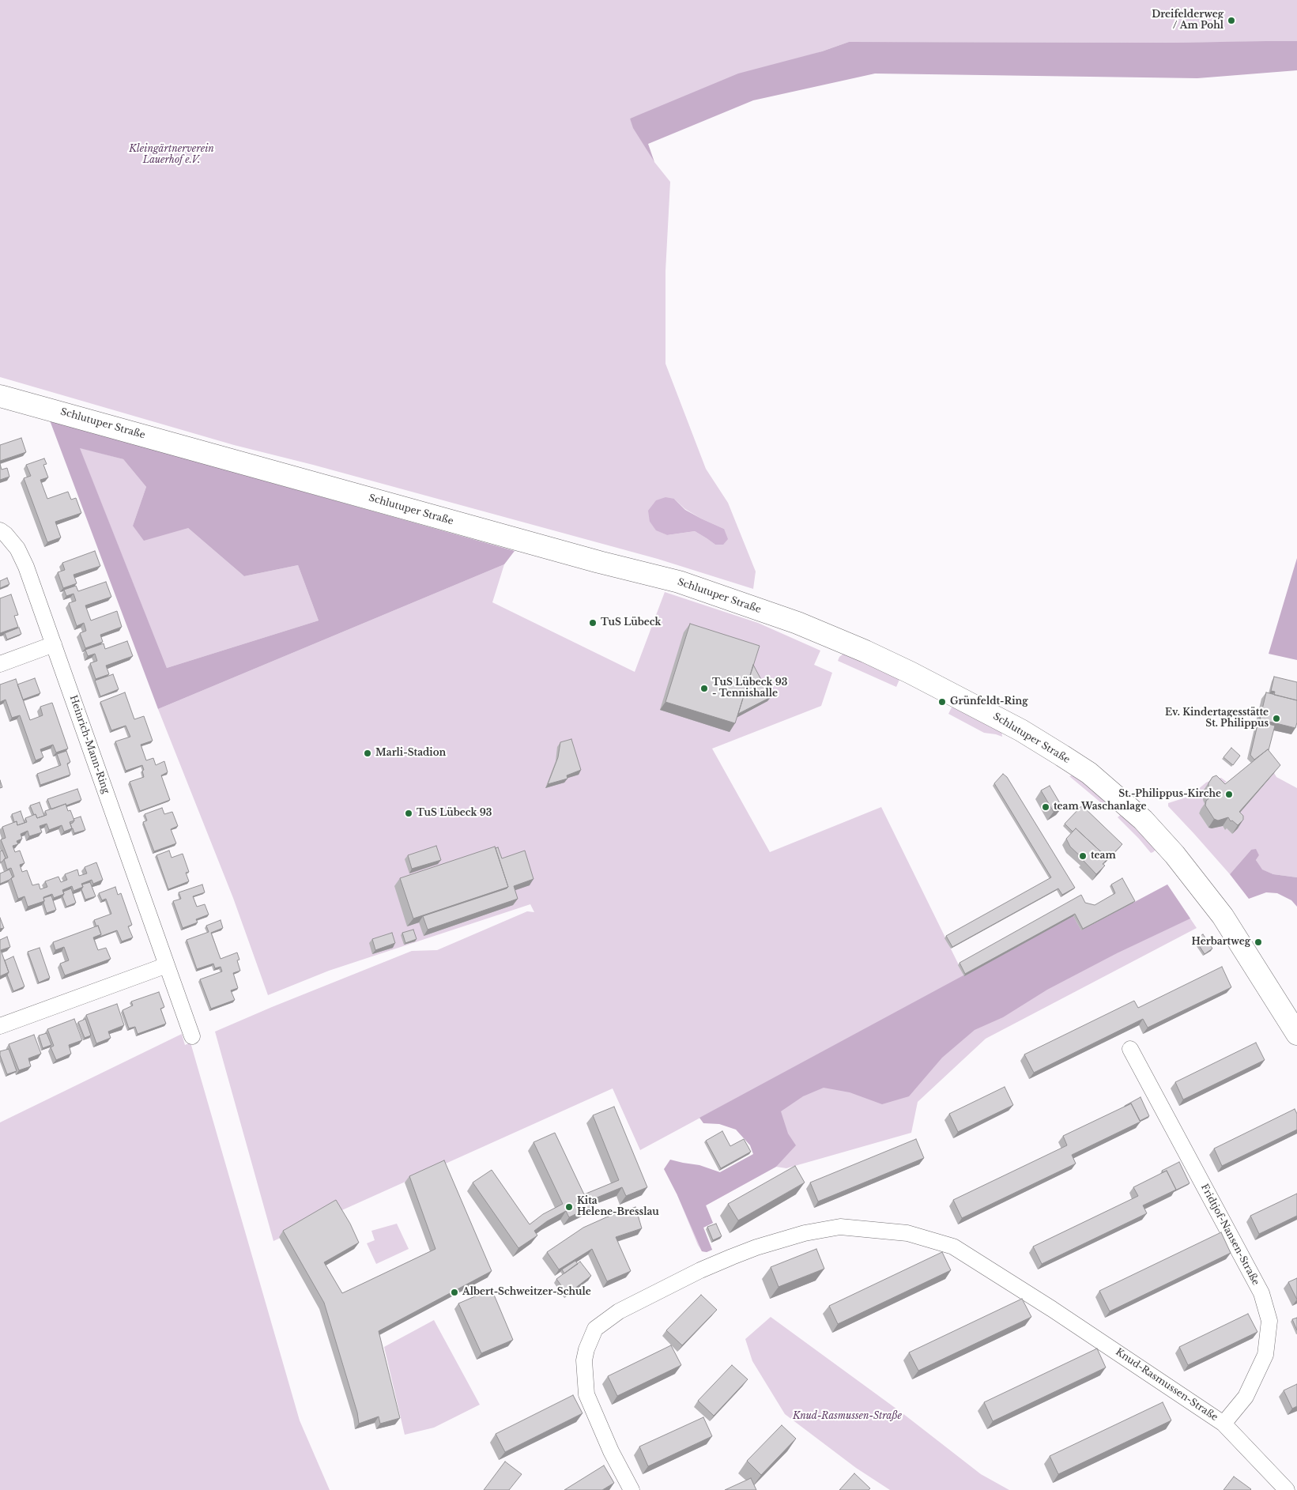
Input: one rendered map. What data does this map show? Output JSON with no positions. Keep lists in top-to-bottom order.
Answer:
{
  "streets": {
    "main road": ["Schlutuper Straße"],
    "street": ["Heinrich-Mann-Ring", "Fridtjof-Nansen-Straße", "Knud-Rasmussen-Straße"]
  },
  "crossings": [
    ["Fridtjof-Nansen-Straße", "Knud-Rasmussen-Straße"]
  ],
  "parks": ["Kleingärtnerverein Lauerhof e.V.", "Knud-Rasmussen-Straße"],
  "places": [
    "Dreifelderweg / Am Pohl",
    "TuS Lübeck",
    "TuS Lübeck 93 - Tennishalle",
    "Grünfeldt-Ring",
    "Ev. Kindertagesstätte St. Philippus",
    "Marli-Stadion",
    "St.-Philippus-Kirche",
    "team Waschanlage",
    "TuS Lübeck 93",
    "team",
    "Herbartweg",
    "Kita Helene-Bresslau",
    "Albert-Schweitzer-Schule"
  ]
}
